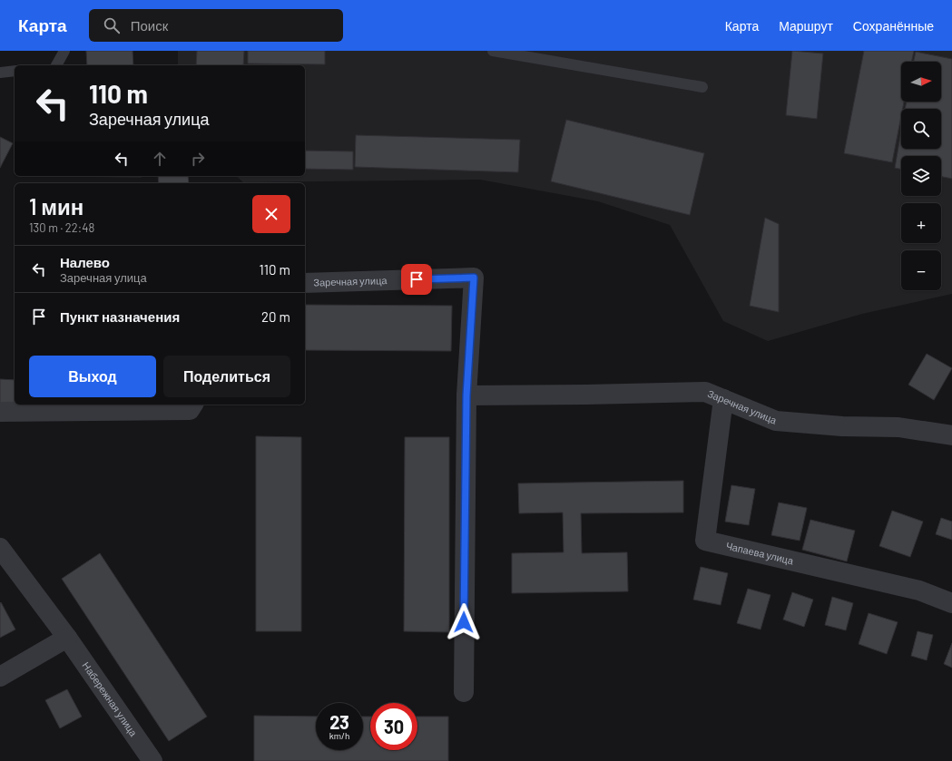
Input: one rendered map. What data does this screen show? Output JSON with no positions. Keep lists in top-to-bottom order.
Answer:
{
  "streets": {
    "street": ["Заречная улица", "Чапаева улица", "Набережная улица"]
  },
  "crossings": [
    ["Заречная улица", "Чапаева улица"]
  ],
  "north": "right",
  "page": {
    "header": "Карта",
    "search": "Поиск",
    "nav": ["Карта", "Маршрут", "Сохранённые"],
    "map_buttons": ["+", "−"],
    "turn": ["110 m", "Заречная улица"],
    "heading": ["1 мин", "130 m · 22:48"],
    "list": [
      {
        "name": "Налево",
        "note": "Заречная улица",
        "value": "110 m"
      },
      {
        "name": "Пункт назначения",
        "value": "20 m"
      }
    ],
    "buttons": ["Выход", "Поделиться"],
    "speed": "23 km/h",
    "limit": "30"
  }
}
